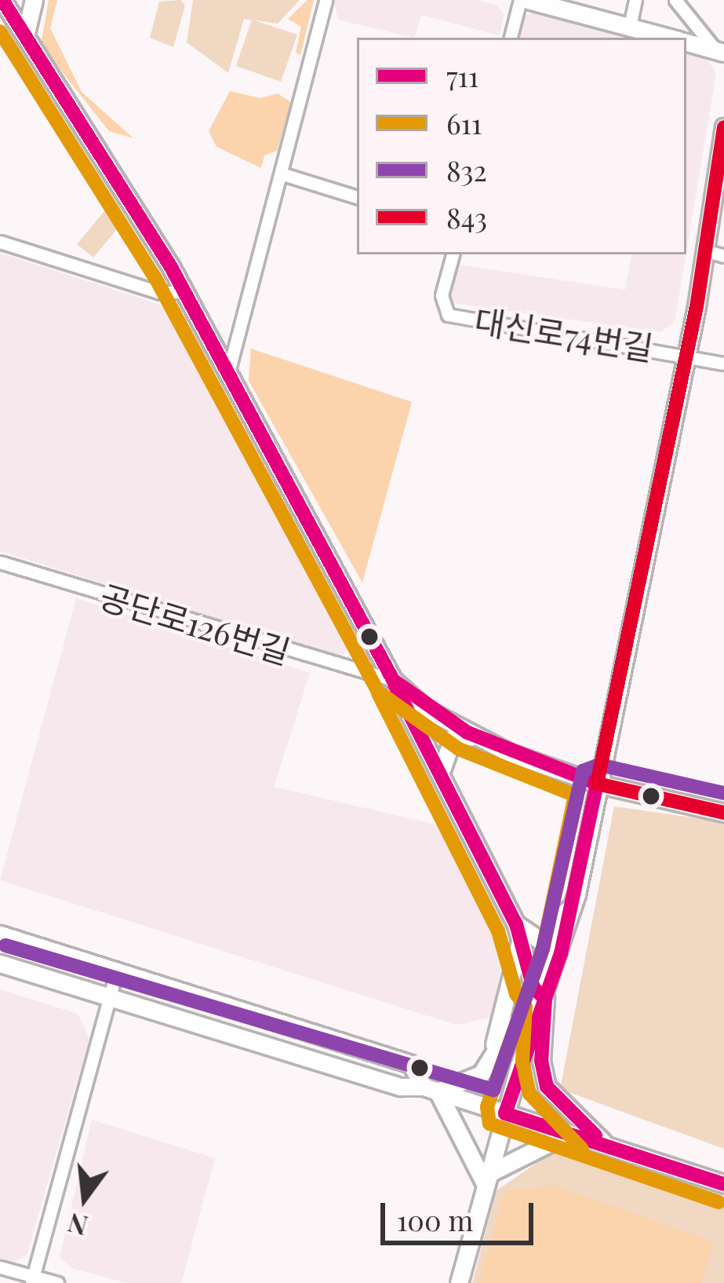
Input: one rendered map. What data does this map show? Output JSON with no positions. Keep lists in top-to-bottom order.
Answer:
{
  "streets": {
    "street": ["대신로74번길", "공단로126번길"]
  },
  "lines": [
    "transit line 711",
    "transit line 611",
    "transit line 843",
    "transit line 832"
  ],
  "legend": [
    "711",
    "611",
    "832",
    "843"
  ],
  "scale_bar": "100 m",
  "north": "bottom"
}
